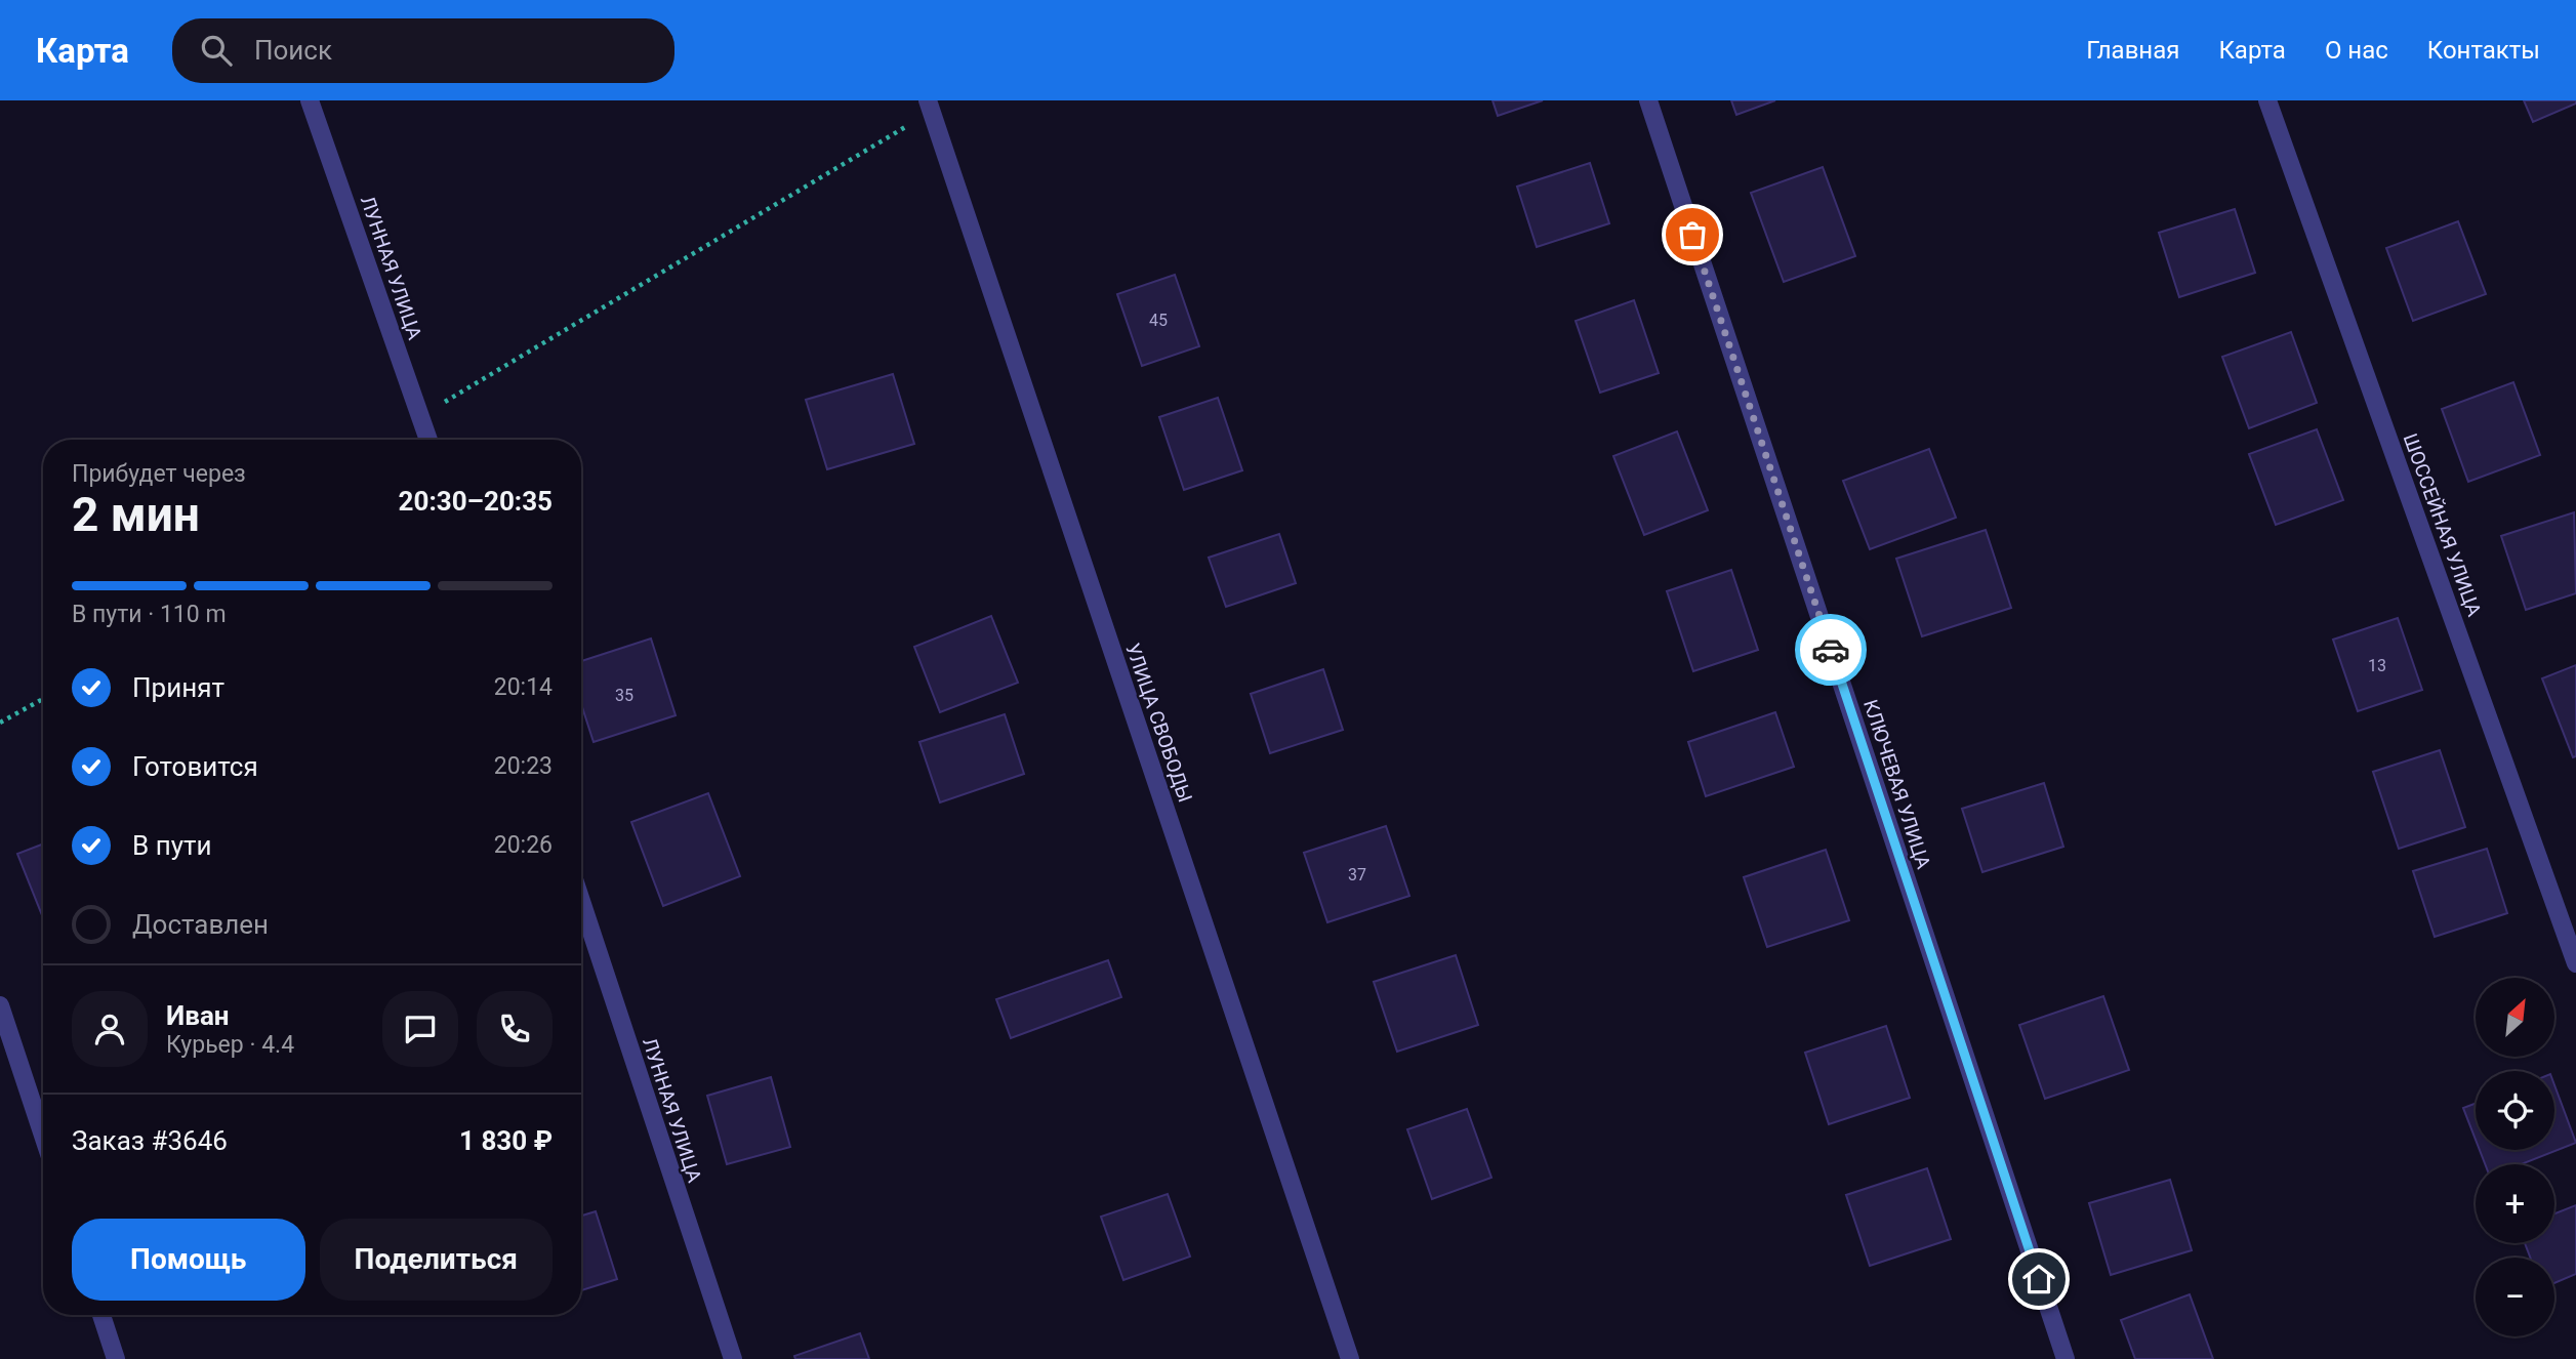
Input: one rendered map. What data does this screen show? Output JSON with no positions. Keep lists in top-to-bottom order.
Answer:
{
  "streets": {
    "street": [
      "ЛУННАЯ УЛИЦА",
      "ШОССЕЙНАЯ УЛИЦА",
      "УЛИЦА СВОБОДЫ",
      "КЛЮЧЕВАЯ УЛИЦА"
    ]
  },
  "house_numbers": [
    "45",
    "13",
    "35",
    "37"
  ],
  "north": "top right",
  "page": {
    "header": "Карта",
    "search": "Поиск",
    "nav": [
      "Главная",
      "Карта",
      "О нас",
      "Контакты"
    ],
    "heading": ["2 мин", "Прибудет через", "20:30–20:35"],
    "panel": [
      "Иван",
      "Курьер · 4.4",
      "Заказ #3646",
      "1 830 ₽"
    ],
    "bar": "В пути · 110 m",
    "list": [
      ["Принят", "20:14"],
      ["Готовится", "20:23"],
      ["В пути", "20:26"],
      "Доставлен"
    ],
    "map_buttons": ["+", "−"],
    "buttons": ["Помощь", "Поделиться"]
  }
}
